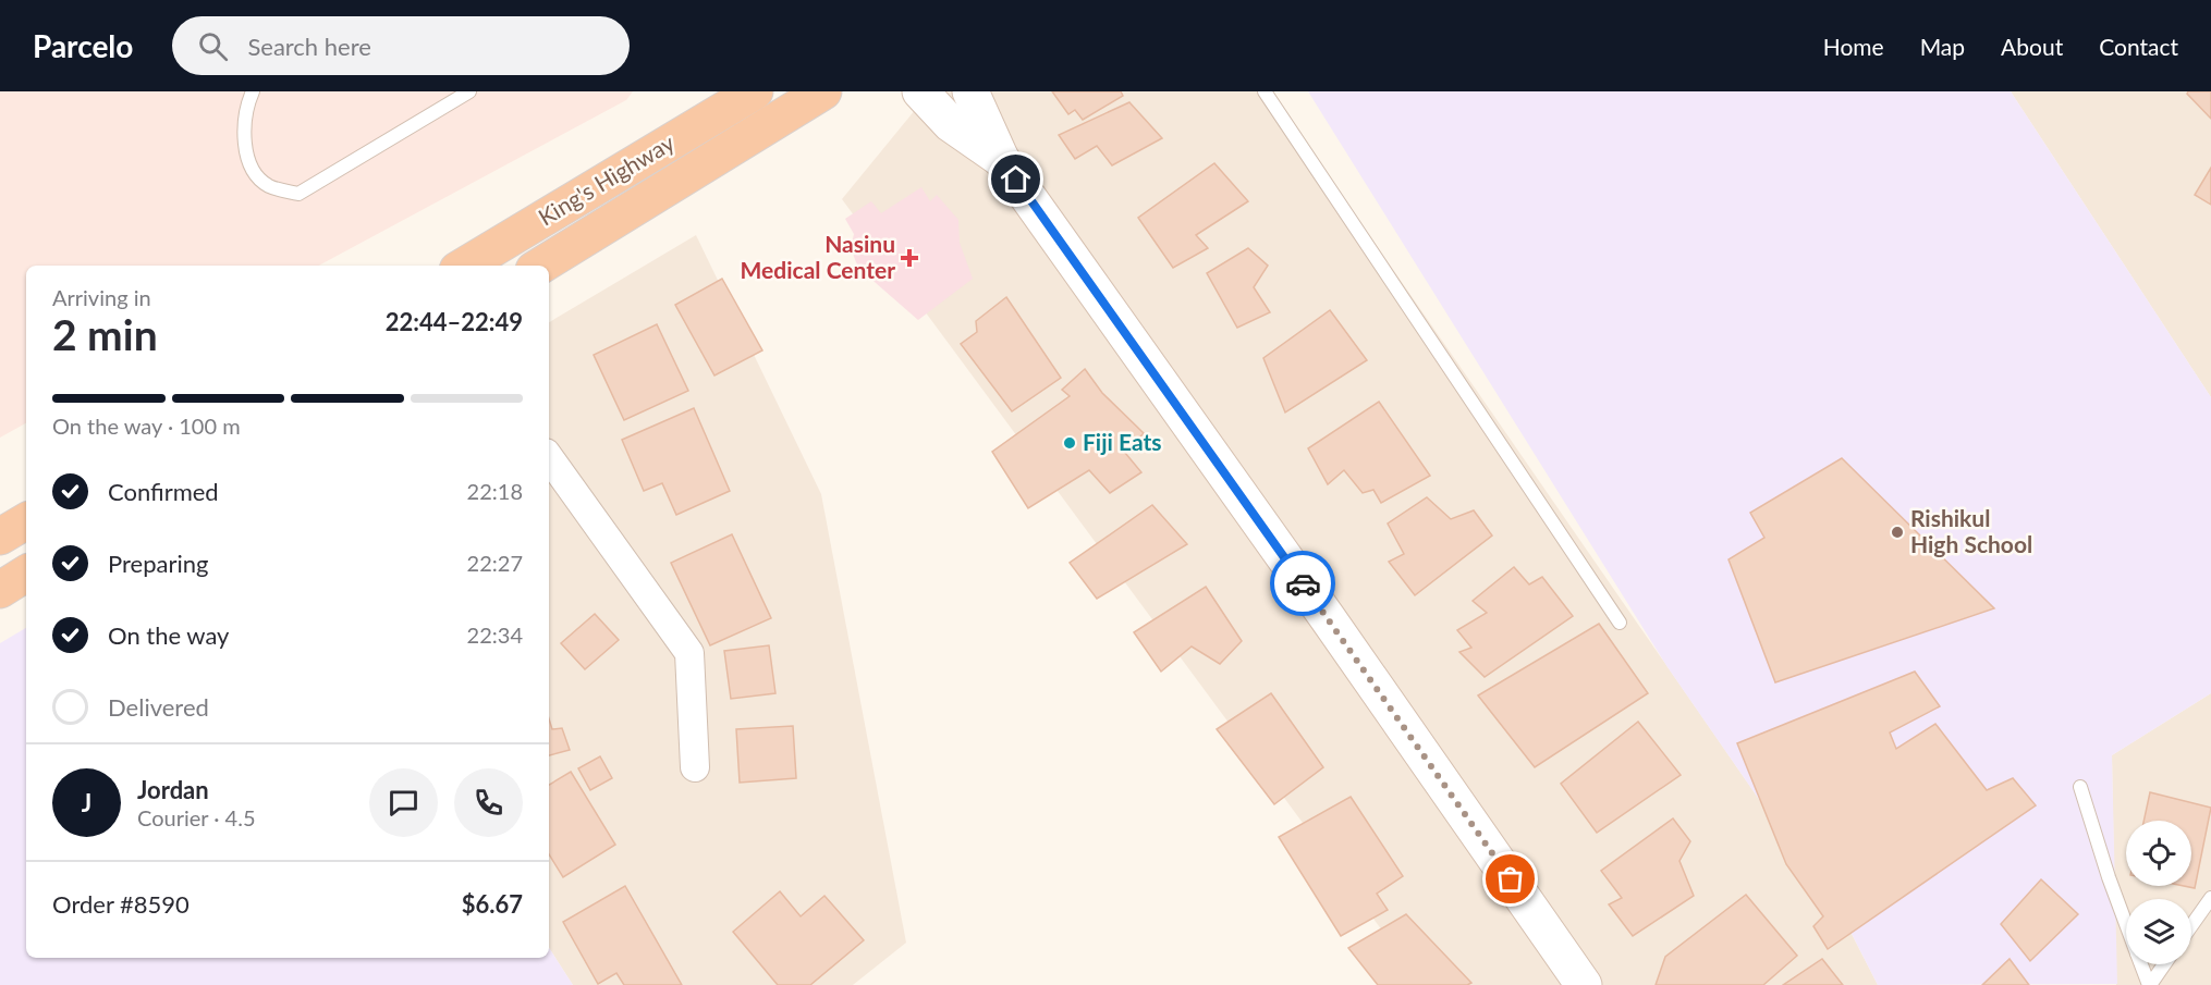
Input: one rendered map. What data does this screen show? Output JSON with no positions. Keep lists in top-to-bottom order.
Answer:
{
  "streets": {
    "highway": ["King's Highway"]
  },
  "places": {
    "health": ["Nasinu Medical Center"],
    "other": ["Fiji Eats", "Rishikul High School"]
  },
  "page": {
    "header": "Parcelo",
    "search": "Search here",
    "nav": [
      "Home",
      "Map",
      "About",
      "Contact"
    ],
    "heading": ["2 min", "Arriving in", "22:44–22:49"],
    "panel": [
      "Jordan",
      "Courier · 4.5",
      "Order #8590",
      "$6.67"
    ],
    "bar": "On the way · 100 m",
    "list": [
      ["Confirmed", "22:18"],
      ["Preparing", "22:27"],
      ["On the way", "22:34"],
      "Delivered"
    ],
    "round": "J"
  }
}
